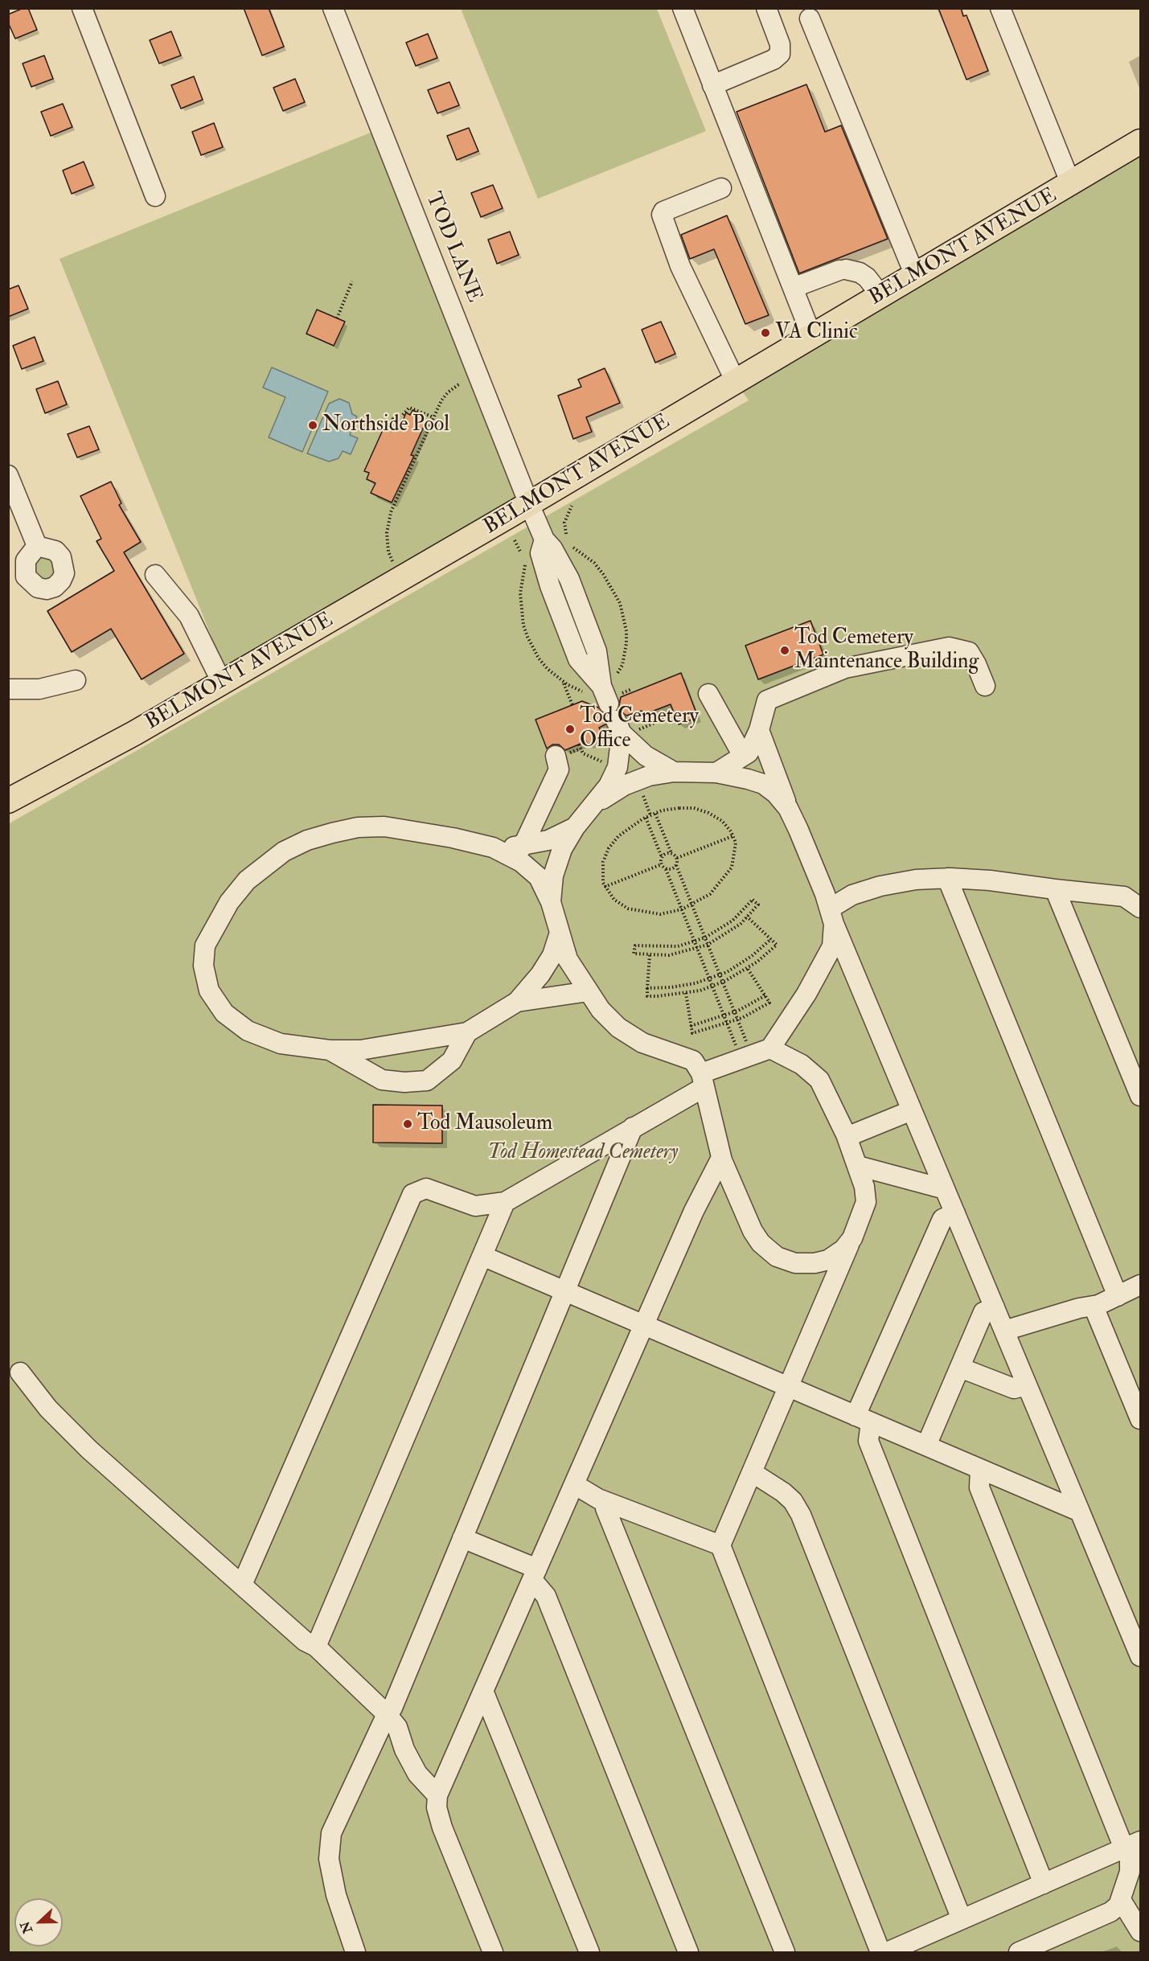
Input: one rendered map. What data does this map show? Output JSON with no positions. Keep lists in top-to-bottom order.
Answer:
{
  "streets": {
    "main road": ["BELMONT AVENUE"],
    "street": ["TOD LANE"]
  },
  "crossings": [
    ["TOD LANE", "BELMONT AVENUE"]
  ],
  "parks": ["Tod Homestead Cemetery"],
  "places": [
    "VA Clinic",
    "Northside Pool",
    "Tod Cemetery Maintenance Building",
    "Tod Cemetery Office",
    "Tod Mausoleum"
  ],
  "north": "left"
}
